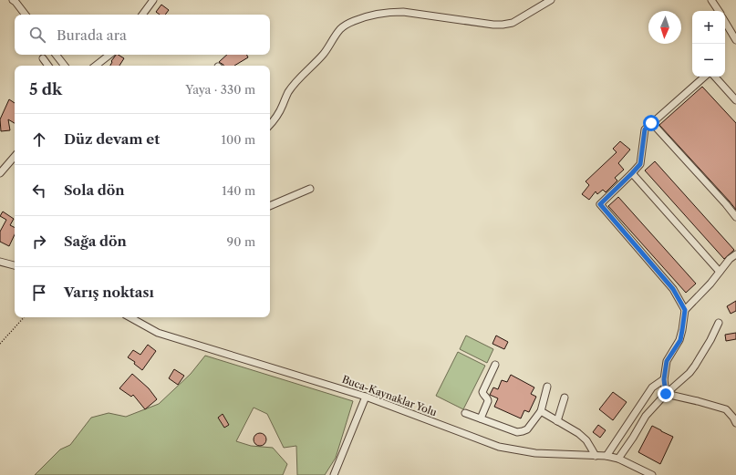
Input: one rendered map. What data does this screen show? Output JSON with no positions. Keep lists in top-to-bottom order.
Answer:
{
  "streets": {
    "street": ["Buca-Kaynaklar Yolu"]
  },
  "north": "bottom",
  "page": {
    "map_buttons": ["+", "−"],
    "search": "Burada ara",
    "heading": ["5 dk", "Yaya · 330 m"],
    "list": [
      ["Düz devam et", "100 m"],
      ["Sola dön", "140 m"],
      ["Sağa dön", "90 m"],
      "Varış noktası"
    ]
  }
}
